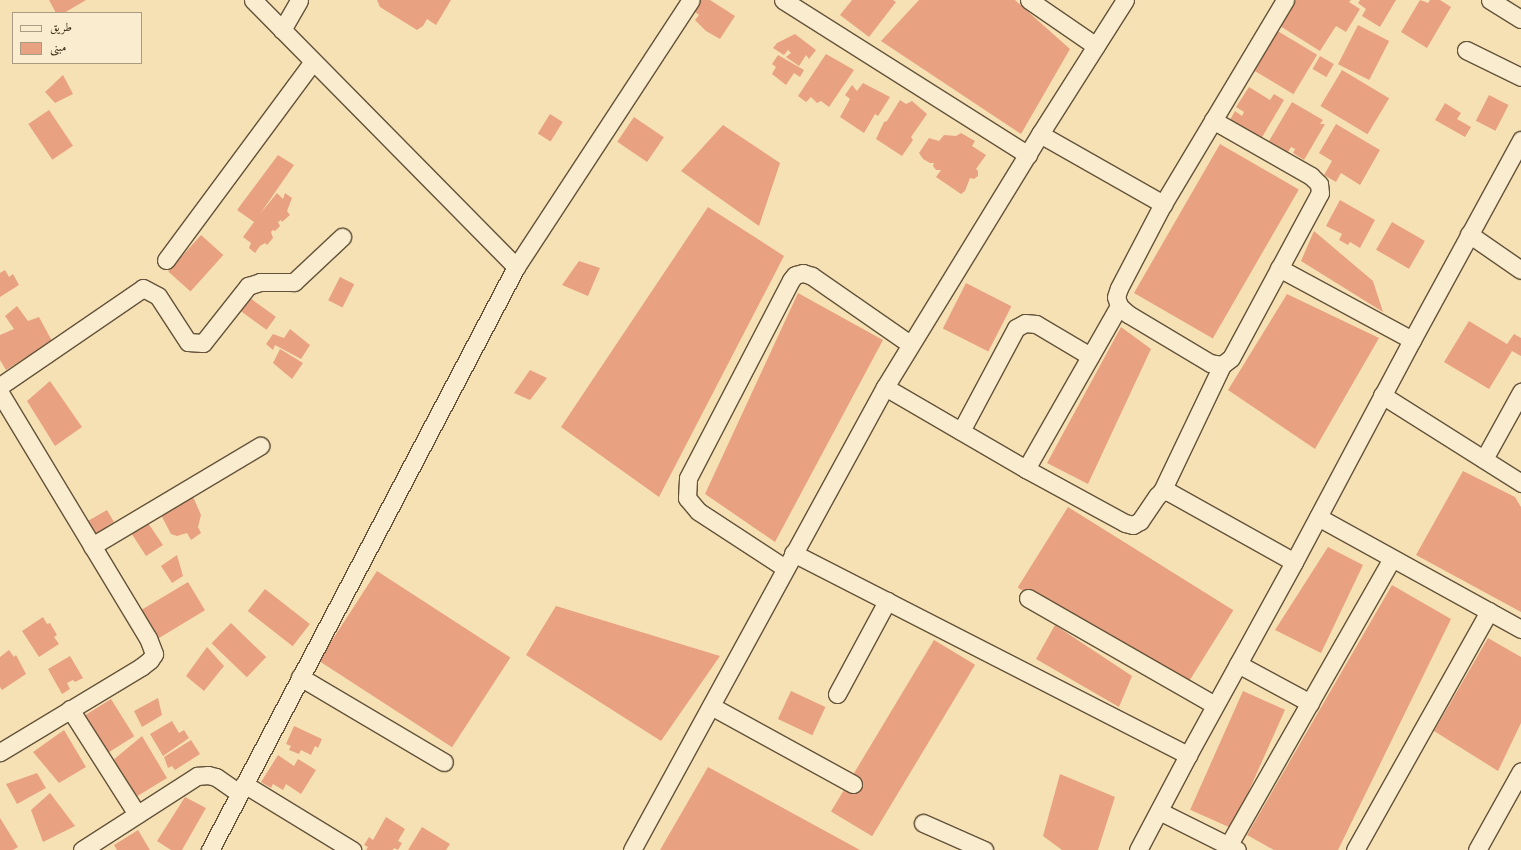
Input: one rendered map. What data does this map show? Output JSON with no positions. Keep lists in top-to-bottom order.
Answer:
{
  "legend": ["طريق", "مبنى"]
}
